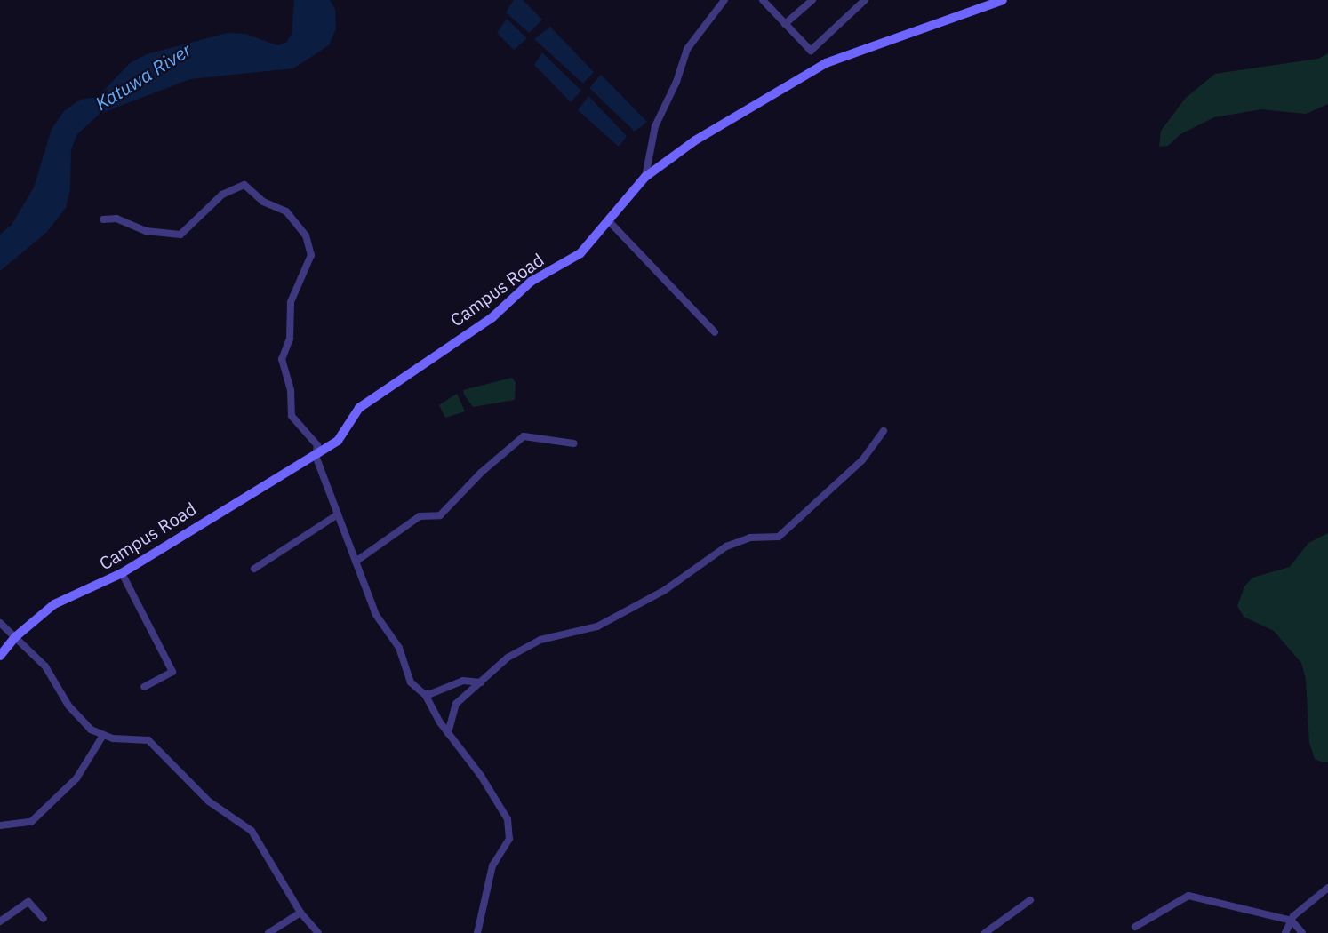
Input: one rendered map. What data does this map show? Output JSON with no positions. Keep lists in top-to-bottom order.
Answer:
{
  "streets": {
    "street": ["Campus Road"]
  },
  "water": ["Katuwa River"]
}
